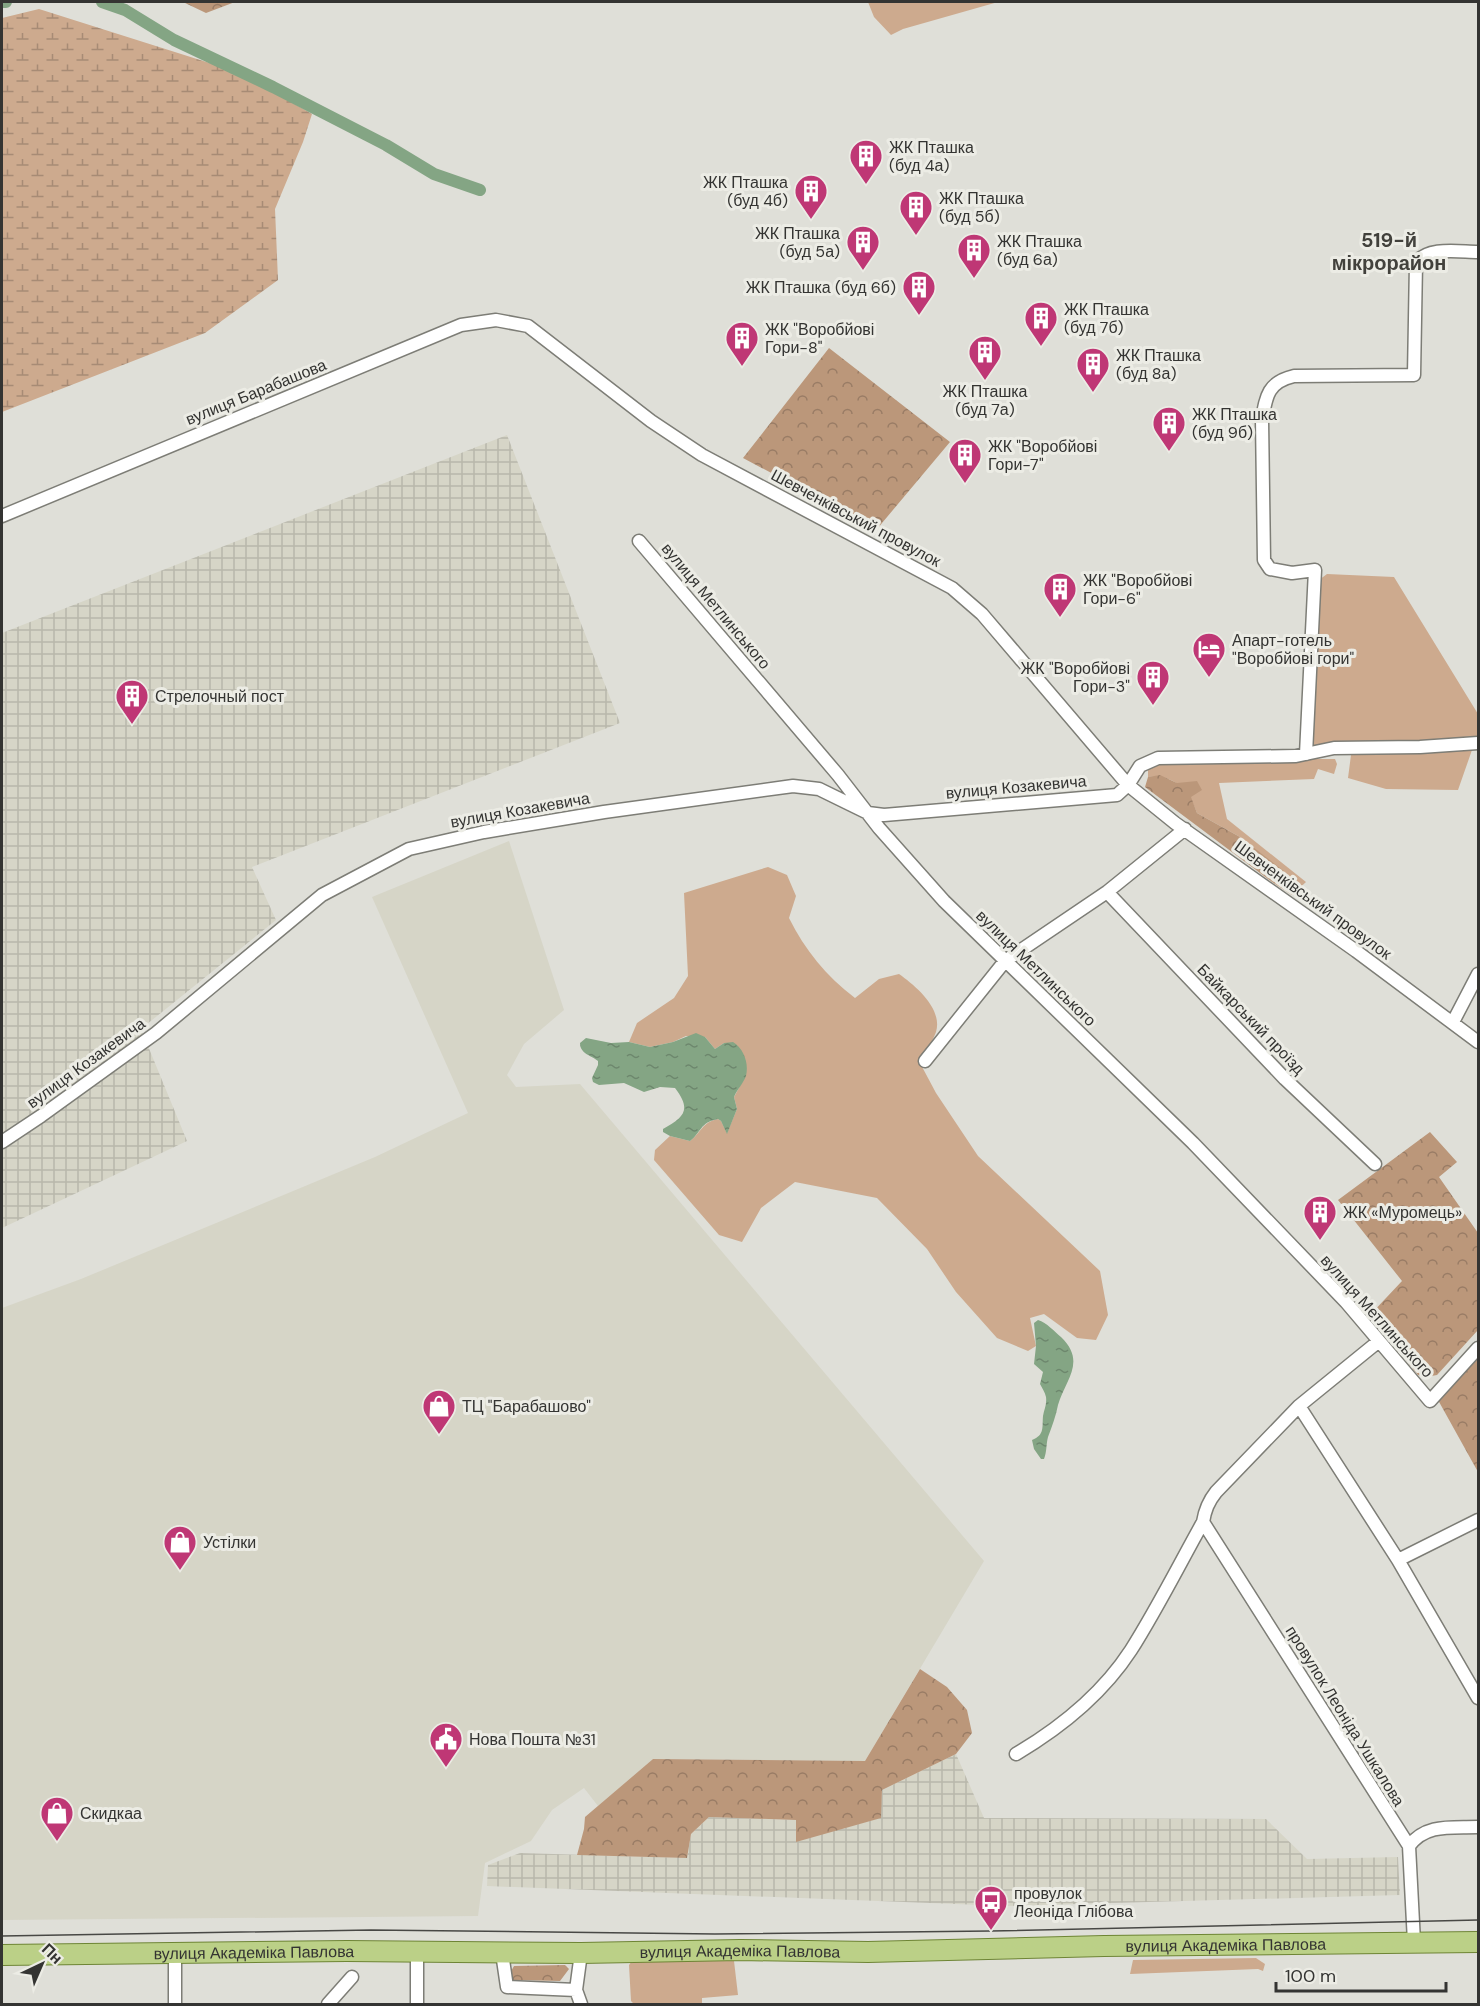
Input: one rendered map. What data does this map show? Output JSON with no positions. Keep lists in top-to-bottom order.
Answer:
{
  "streets": {
    "main road": ["вулиця Академіка Павлова"],
    "street": [
      "вулиця Барабашова",
      "Шевченківський провулок",
      "вулиця Метлинського",
      "вулиця Козакевича",
      "Байкарський проїзд",
      "провулок Леоніда Ушкалова"
    ]
  },
  "crossings": [
    ["вулиця Барабашова", "Шевченківський провулок"],
    ["Шевченківський провулок", "вулиця Козакевича"],
    ["вулиця Метлинського", "вулиця Козакевича"],
    ["провулок Леоніда Ушкалова", "вулиця Академіка Павлова"]
  ],
  "districts": ["519-й мікрорайон"],
  "places": {
    "building": [
      "ЖК Пташка (буд 4а)",
      "ЖК Пташка (буд 4б)",
      "ЖК Пташка (буд 5б)",
      "ЖК Пташка (буд 5а)",
      "ЖК Пташка (буд 6а)",
      "ЖК Пташка (буд 6б)",
      "ЖК Пташка (буд 7б)",
      "ЖК \"Воробйові Гори-8\"",
      "ЖК Пташка (буд 7а)",
      "ЖК Пташка (буд 8а)",
      "ЖК Пташка (буд 9б)",
      "ЖК \"Воробйові Гори-7\"",
      "ЖК \"Воробйові Гори-6\"",
      "ЖК \"Воробйові Гори-3\"",
      "Стрелочный пост",
      "ЖК «Муромець»"
    ],
    "hotel": ["Апарт-готель \"Воробйові гори\""],
    "shop": ["ТЦ \"Барабашово\"", "Устілки", "Скидкаа"],
    "public building": ["Нова Пошта №31"],
    "bus stop": ["провулок Леоніда Глібова"]
  },
  "scale_bar": "100 m",
  "north": "top right"
}
